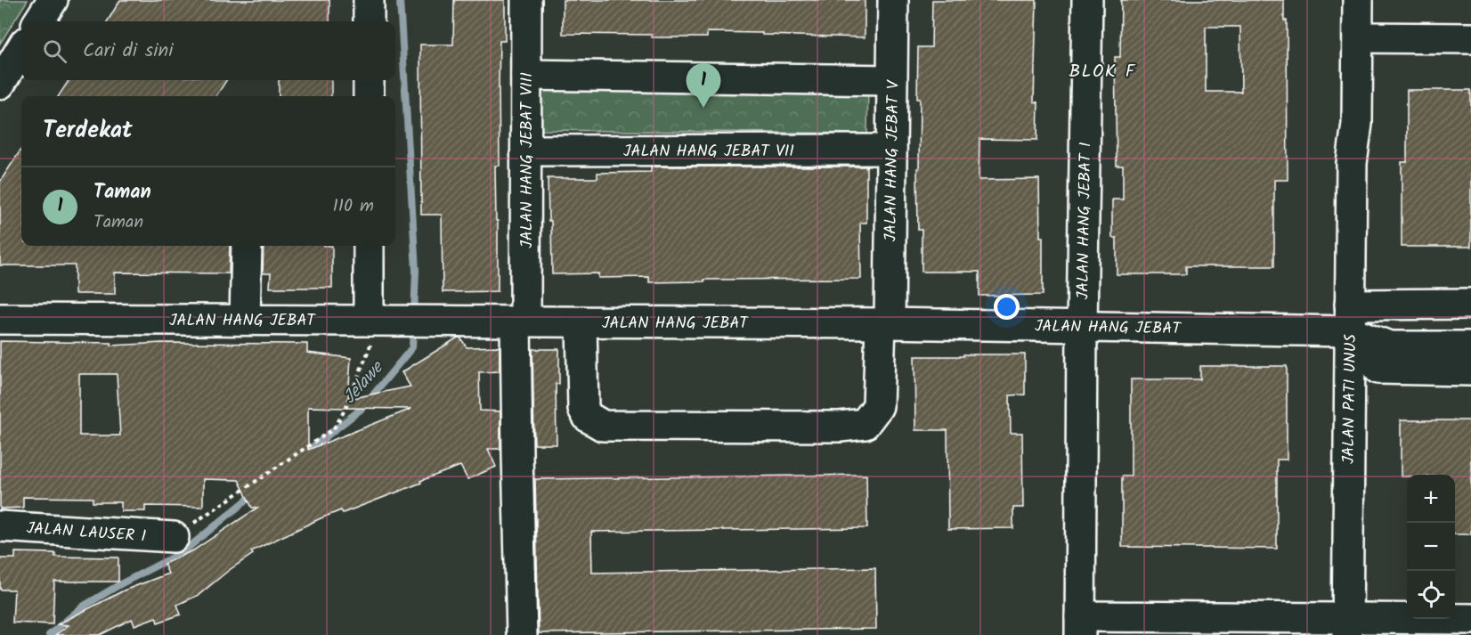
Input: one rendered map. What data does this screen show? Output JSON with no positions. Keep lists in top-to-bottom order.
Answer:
{
  "streets": {
    "street": [
      "JALAN HANG JEBAT VII",
      "JALAN HANG JEBAT VIII",
      "JALAN HANG JEBAT V",
      "JALAN HANG JEBAT I",
      "JALAN HANG JEBAT",
      "JALAN PATI UNUS",
      "JALAN LAUSER 1"
    ]
  },
  "crossings": [
    ["JALAN HANG JEBAT VII", "JALAN HANG JEBAT VIII"],
    ["JALAN HANG JEBAT VII", "JALAN HANG JEBAT V"],
    ["JALAN HANG JEBAT VIII", "JALAN HANG JEBAT"],
    ["JALAN HANG JEBAT V", "JALAN HANG JEBAT"],
    ["JALAN HANG JEBAT I", "JALAN HANG JEBAT"],
    ["JALAN HANG JEBAT", "JALAN PATI UNUS"]
  ],
  "districts": ["BLOK F"],
  "water": ["Jelawe"],
  "page": {
    "search": "Cari di sini",
    "pins": "1",
    "heading": "Terdekat",
    "list": [
      {
        "mark": "1",
        "name": "Taman",
        "note": "Taman",
        "value": "110 m"
      }
    ],
    "map_buttons": ["+", "−"]
  }
}
